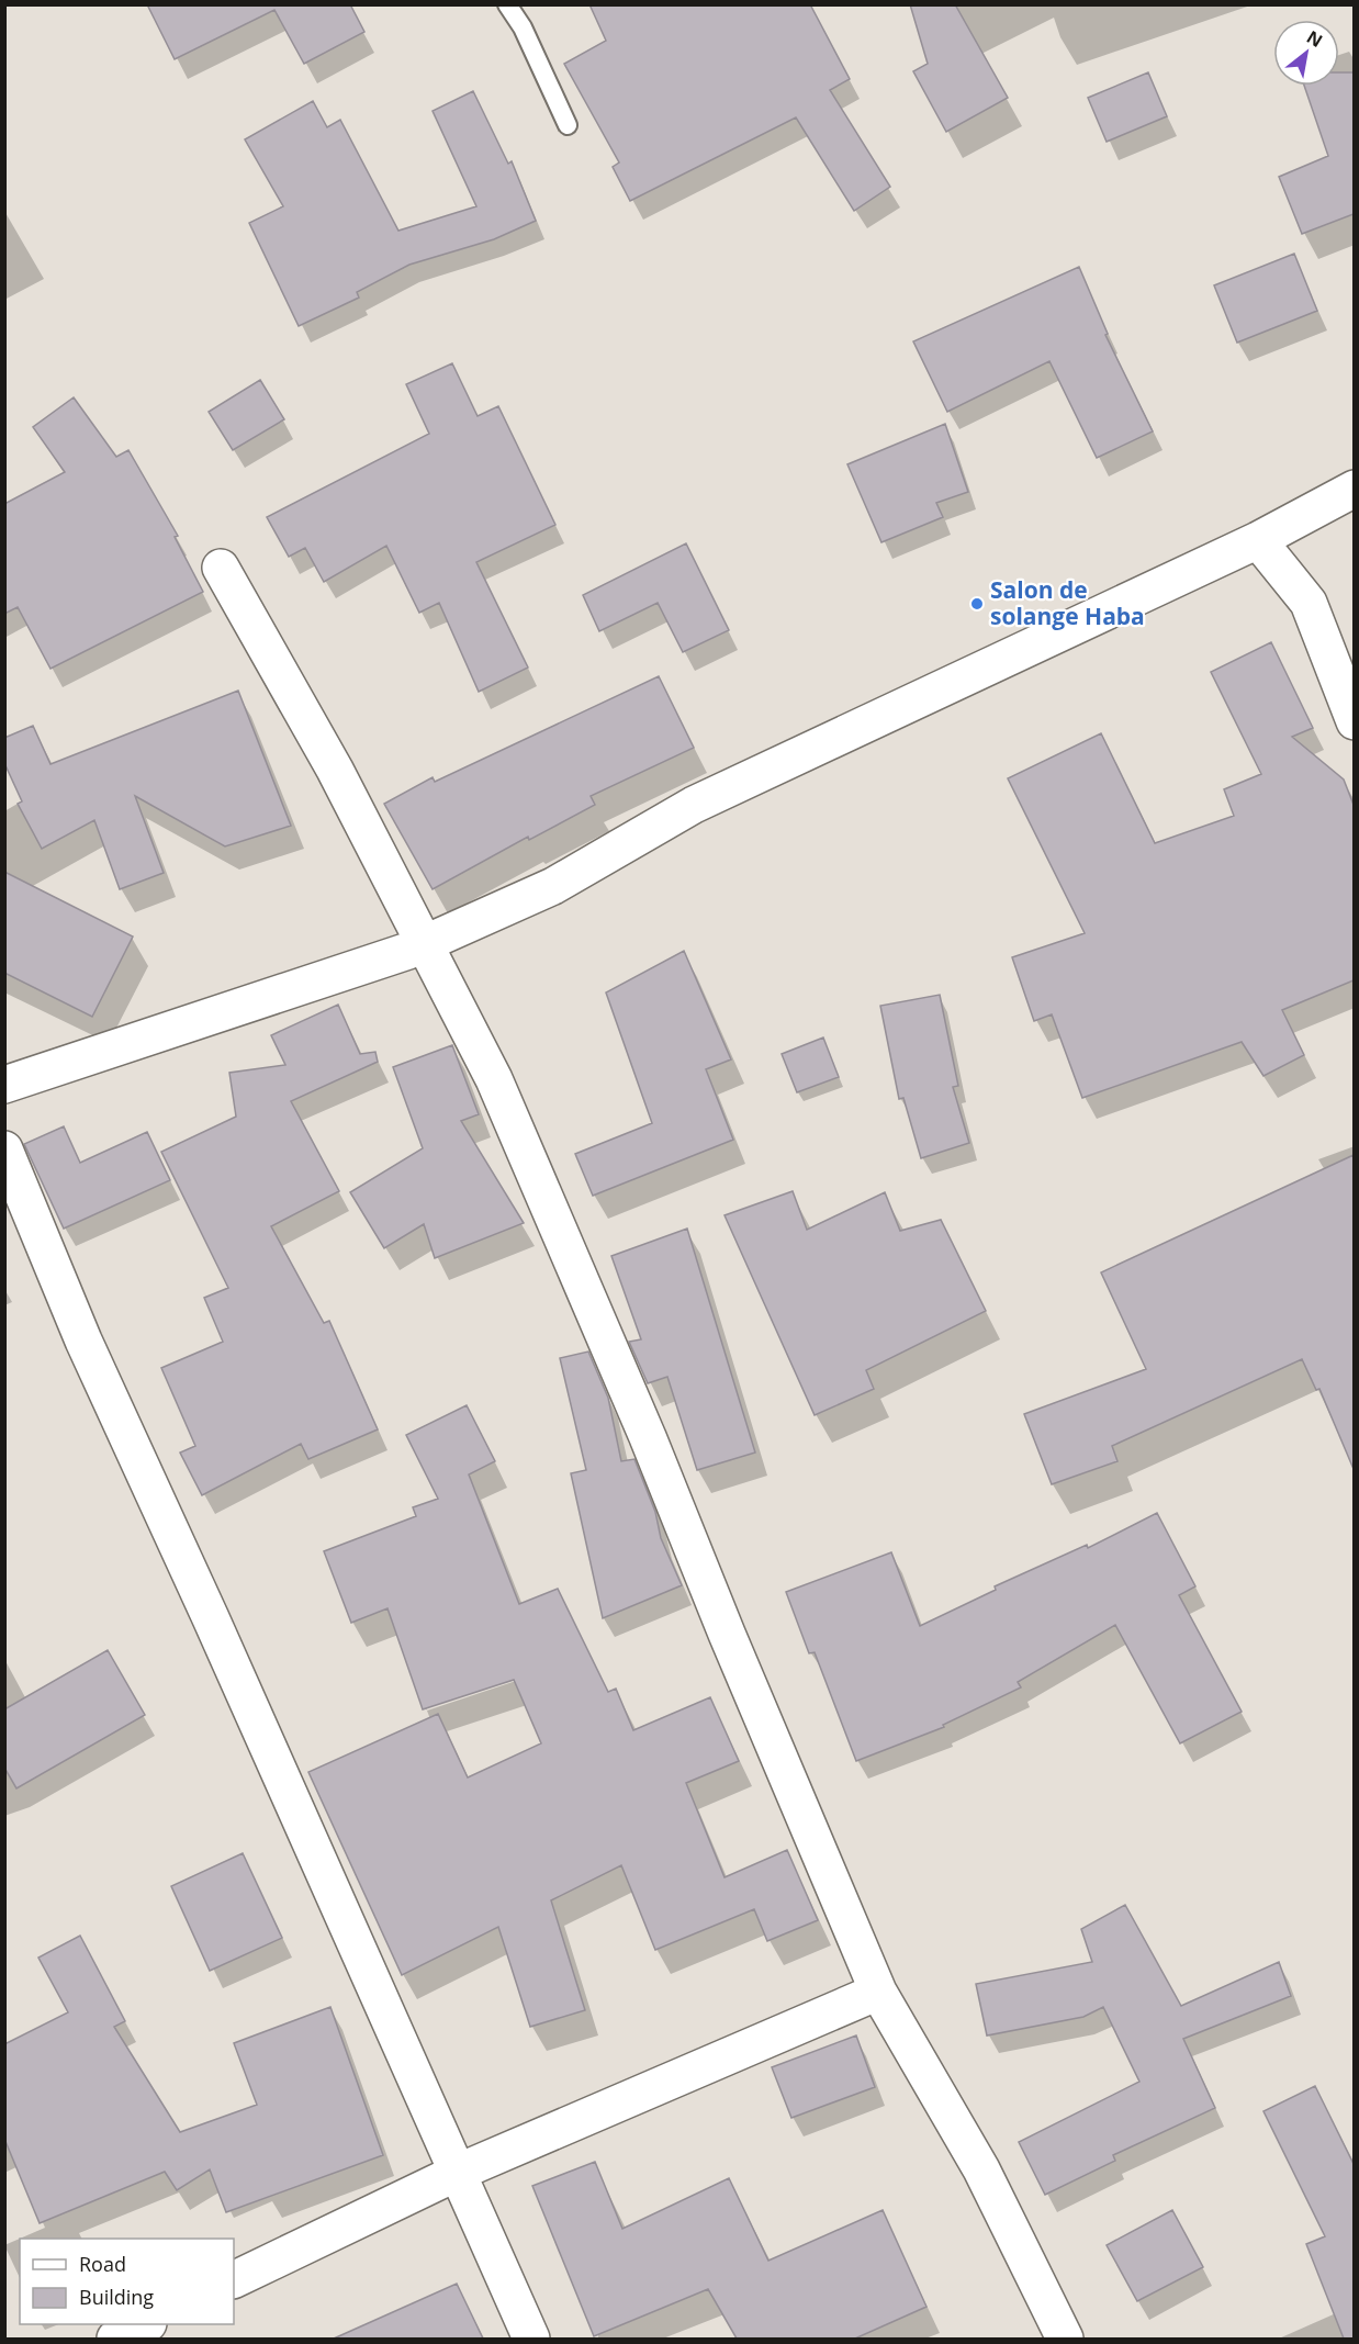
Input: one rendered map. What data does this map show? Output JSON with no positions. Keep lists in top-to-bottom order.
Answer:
{
  "places": ["Salon de solange Haba"],
  "legend": ["Road", "Building"],
  "north": "top right"
}
